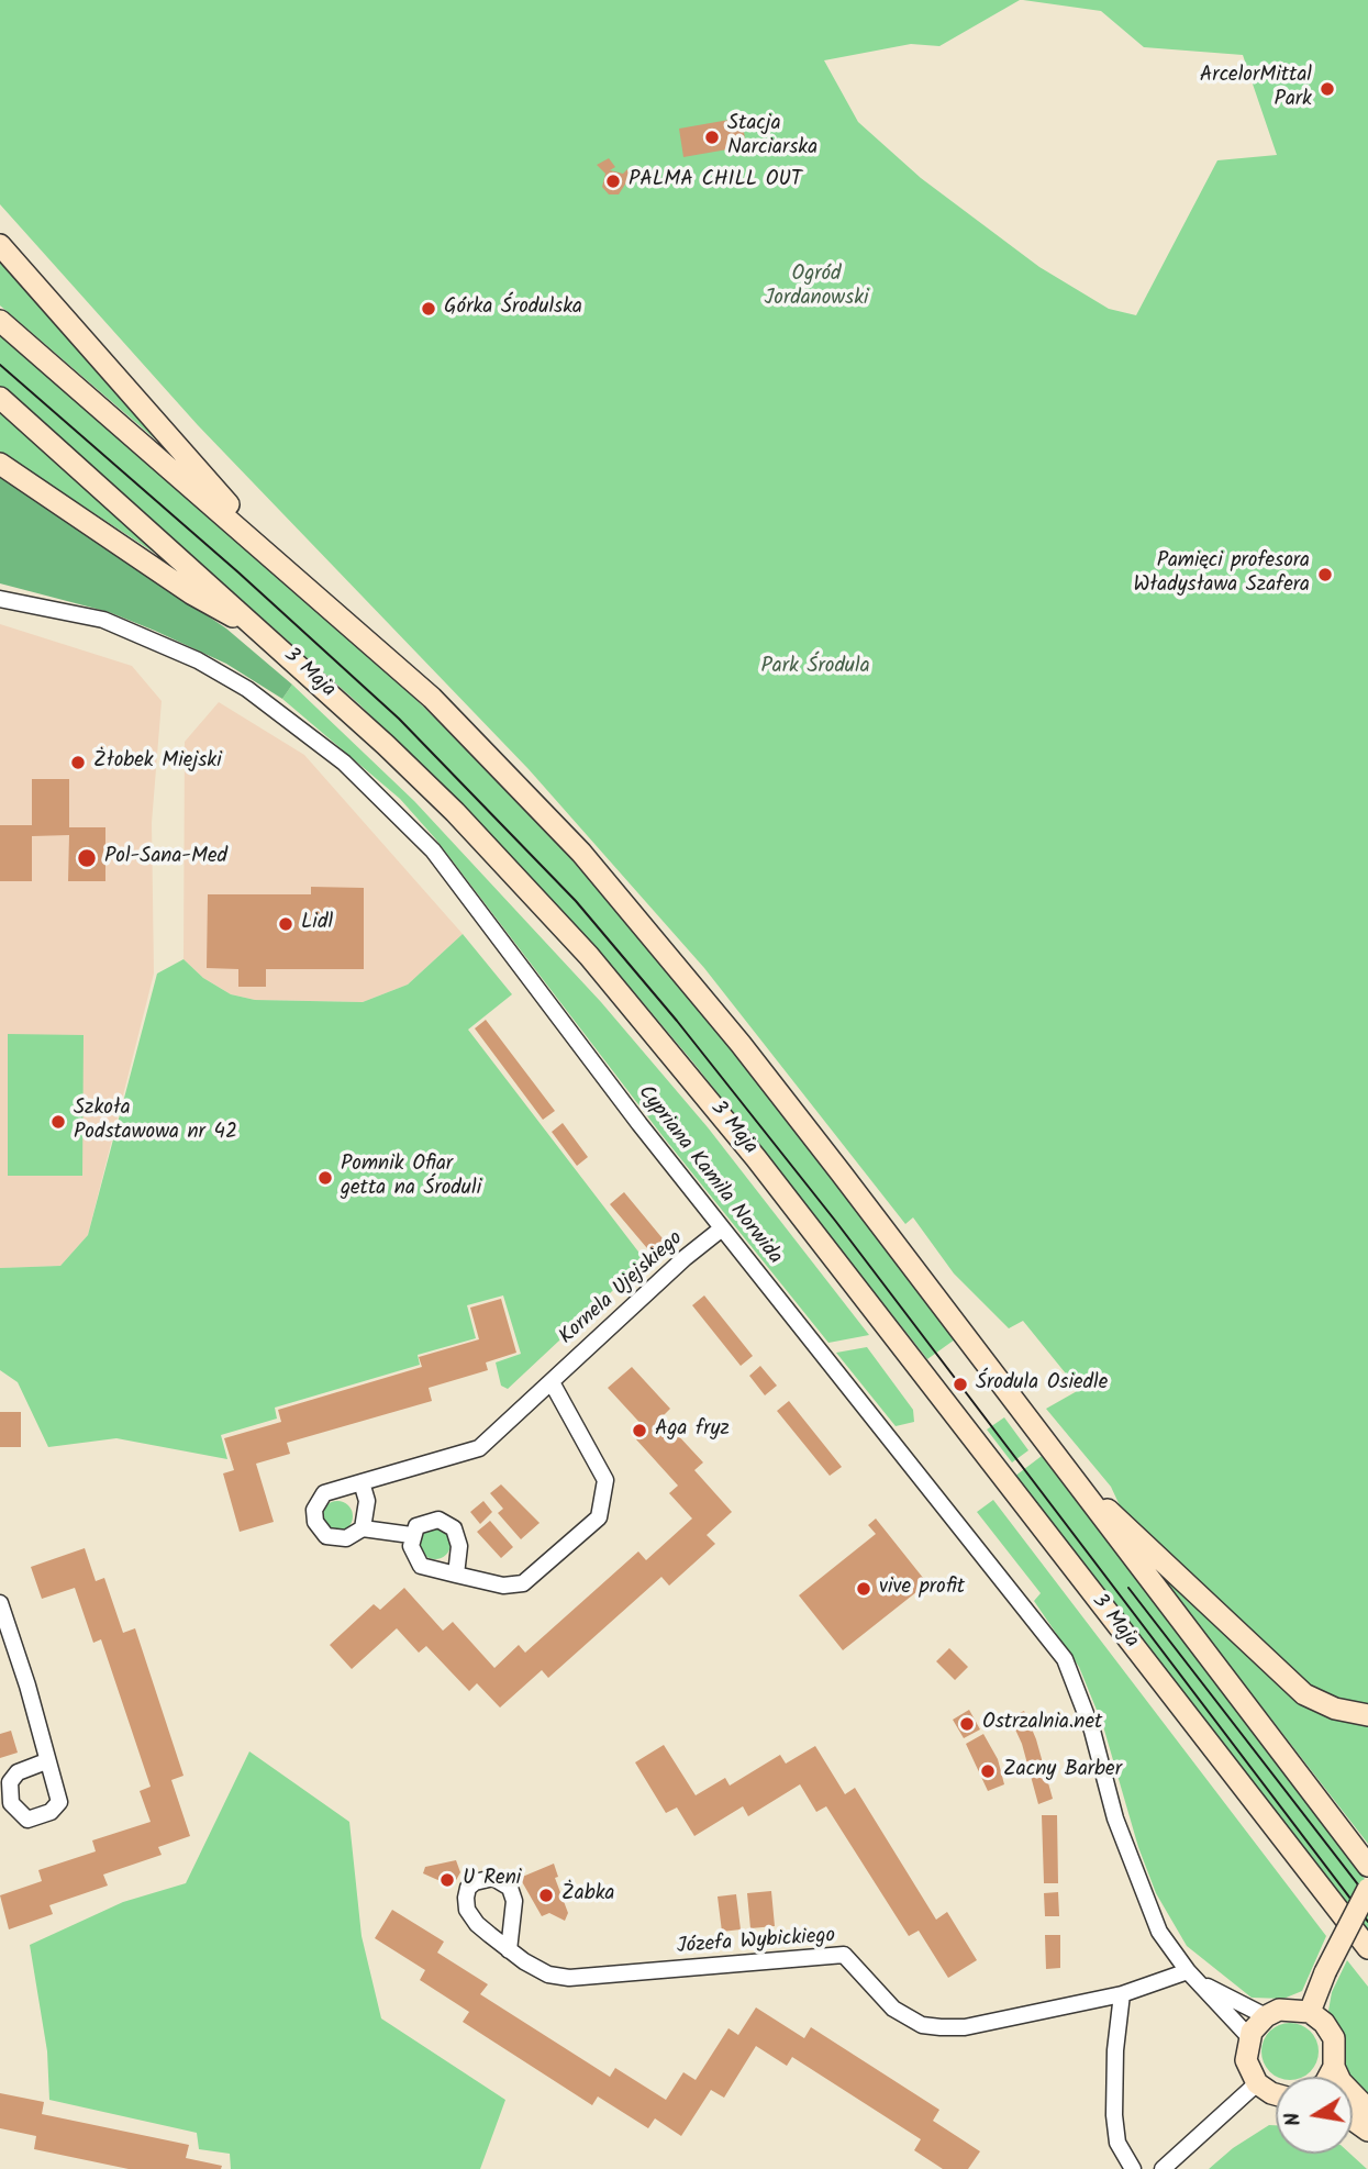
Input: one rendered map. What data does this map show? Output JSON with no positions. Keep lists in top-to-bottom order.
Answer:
{
  "streets": {
    "main road": ["3 Maja"],
    "street": ["Cypriana Kamila Norwida", "Kornela Ujejskiego", "Józefa Wybickiego"]
  },
  "crossings": [
    ["Cypriana Kamila Norwida", "Kornela Ujejskiego"]
  ],
  "parks": ["Ogród Jordanowski", "Park Środula"],
  "places": [
    "ArcelorMittal Park",
    "Stacja Narciarska",
    "PALMA CHILL OUT",
    "Górka Środulska",
    "Pamięci profesora Władysława Szafera",
    "Żłobek Miejski",
    "Pol-Sana-Med",
    "Lidl",
    "Szkoła Podstawowa nr 42",
    "Pomnik Ofiar getta na Środuli",
    "Środula Osiedle",
    "Aga fryz",
    "vive profit",
    "Ostrzalnia.net",
    "Zacny Barber",
    "U Reni",
    "Żabka"
  ],
  "north": "left"
}
